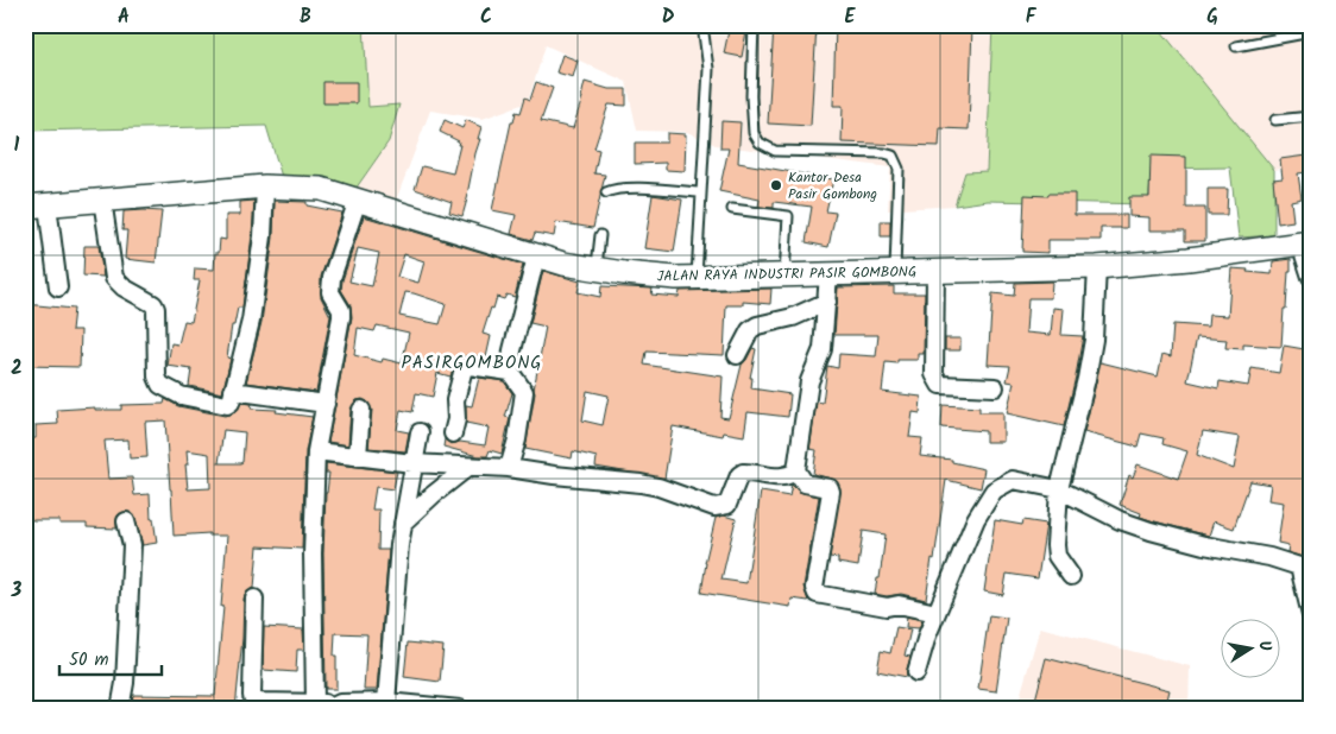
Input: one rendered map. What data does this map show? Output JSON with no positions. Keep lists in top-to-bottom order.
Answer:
{
  "streets": {
    "main road": ["JALAN RAYA INDUSTRI PASIR GOMBONG"]
  },
  "districts": ["PASIRGOMBONG"],
  "places": ["Kantor Desa Pasir Gombong"],
  "scale_bar": "50 m",
  "north": "right",
  "grid": {
    "columns": [
      "A",
      "B",
      "C",
      "D",
      "E",
      "F",
      "G"
    ],
    "rows": ["1", "2", "3"]
  }
}
